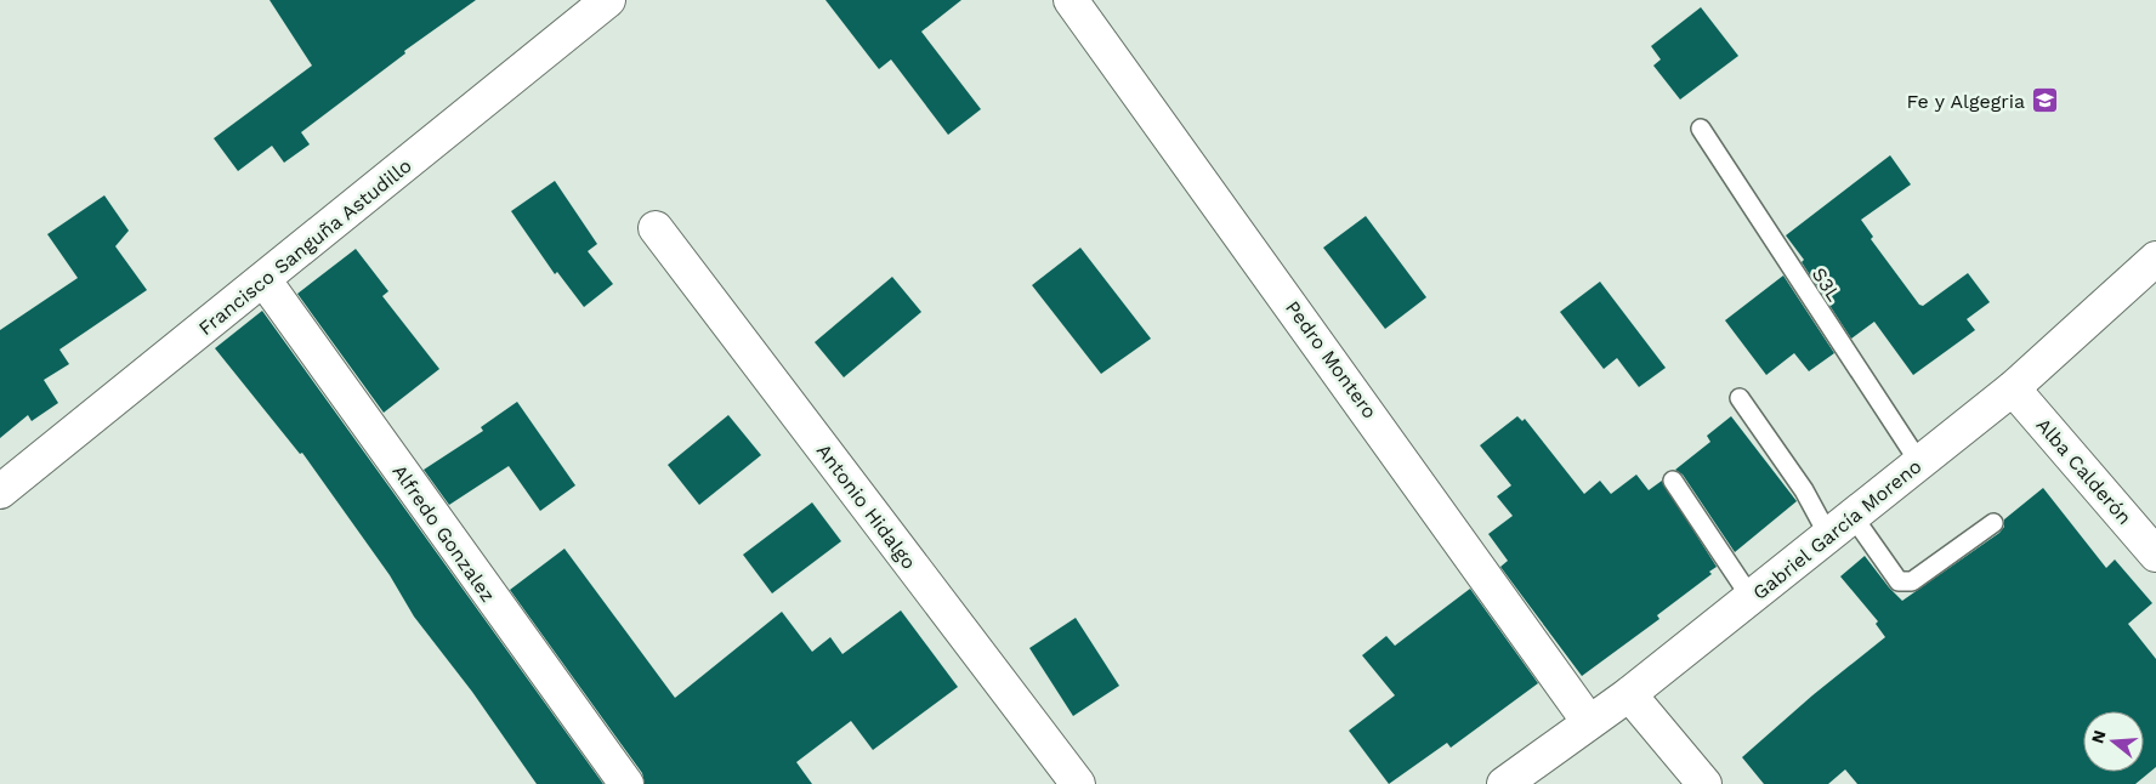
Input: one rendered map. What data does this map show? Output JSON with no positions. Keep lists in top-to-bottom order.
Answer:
{
  "streets": {
    "street": [
      "Francisco Sanguña Astudillo",
      "Pedro Montero",
      "Alba Calderón",
      "Antonio Hidalgo",
      "Gabriel García Moreno",
      "Alfredo Gonzalez"
    ],
    "lane": ["S3L"]
  },
  "crossings": [
    ["Francisco Sanguña Astudillo", "Alfredo Gonzalez"],
    ["S3L", "Gabriel García Moreno"],
    ["Pedro Montero", "Gabriel García Moreno"],
    ["Alba Calderón", "Gabriel García Moreno"]
  ],
  "places": {
    "school or university": ["Fe y Algegria"]
  },
  "north": "left"
}
